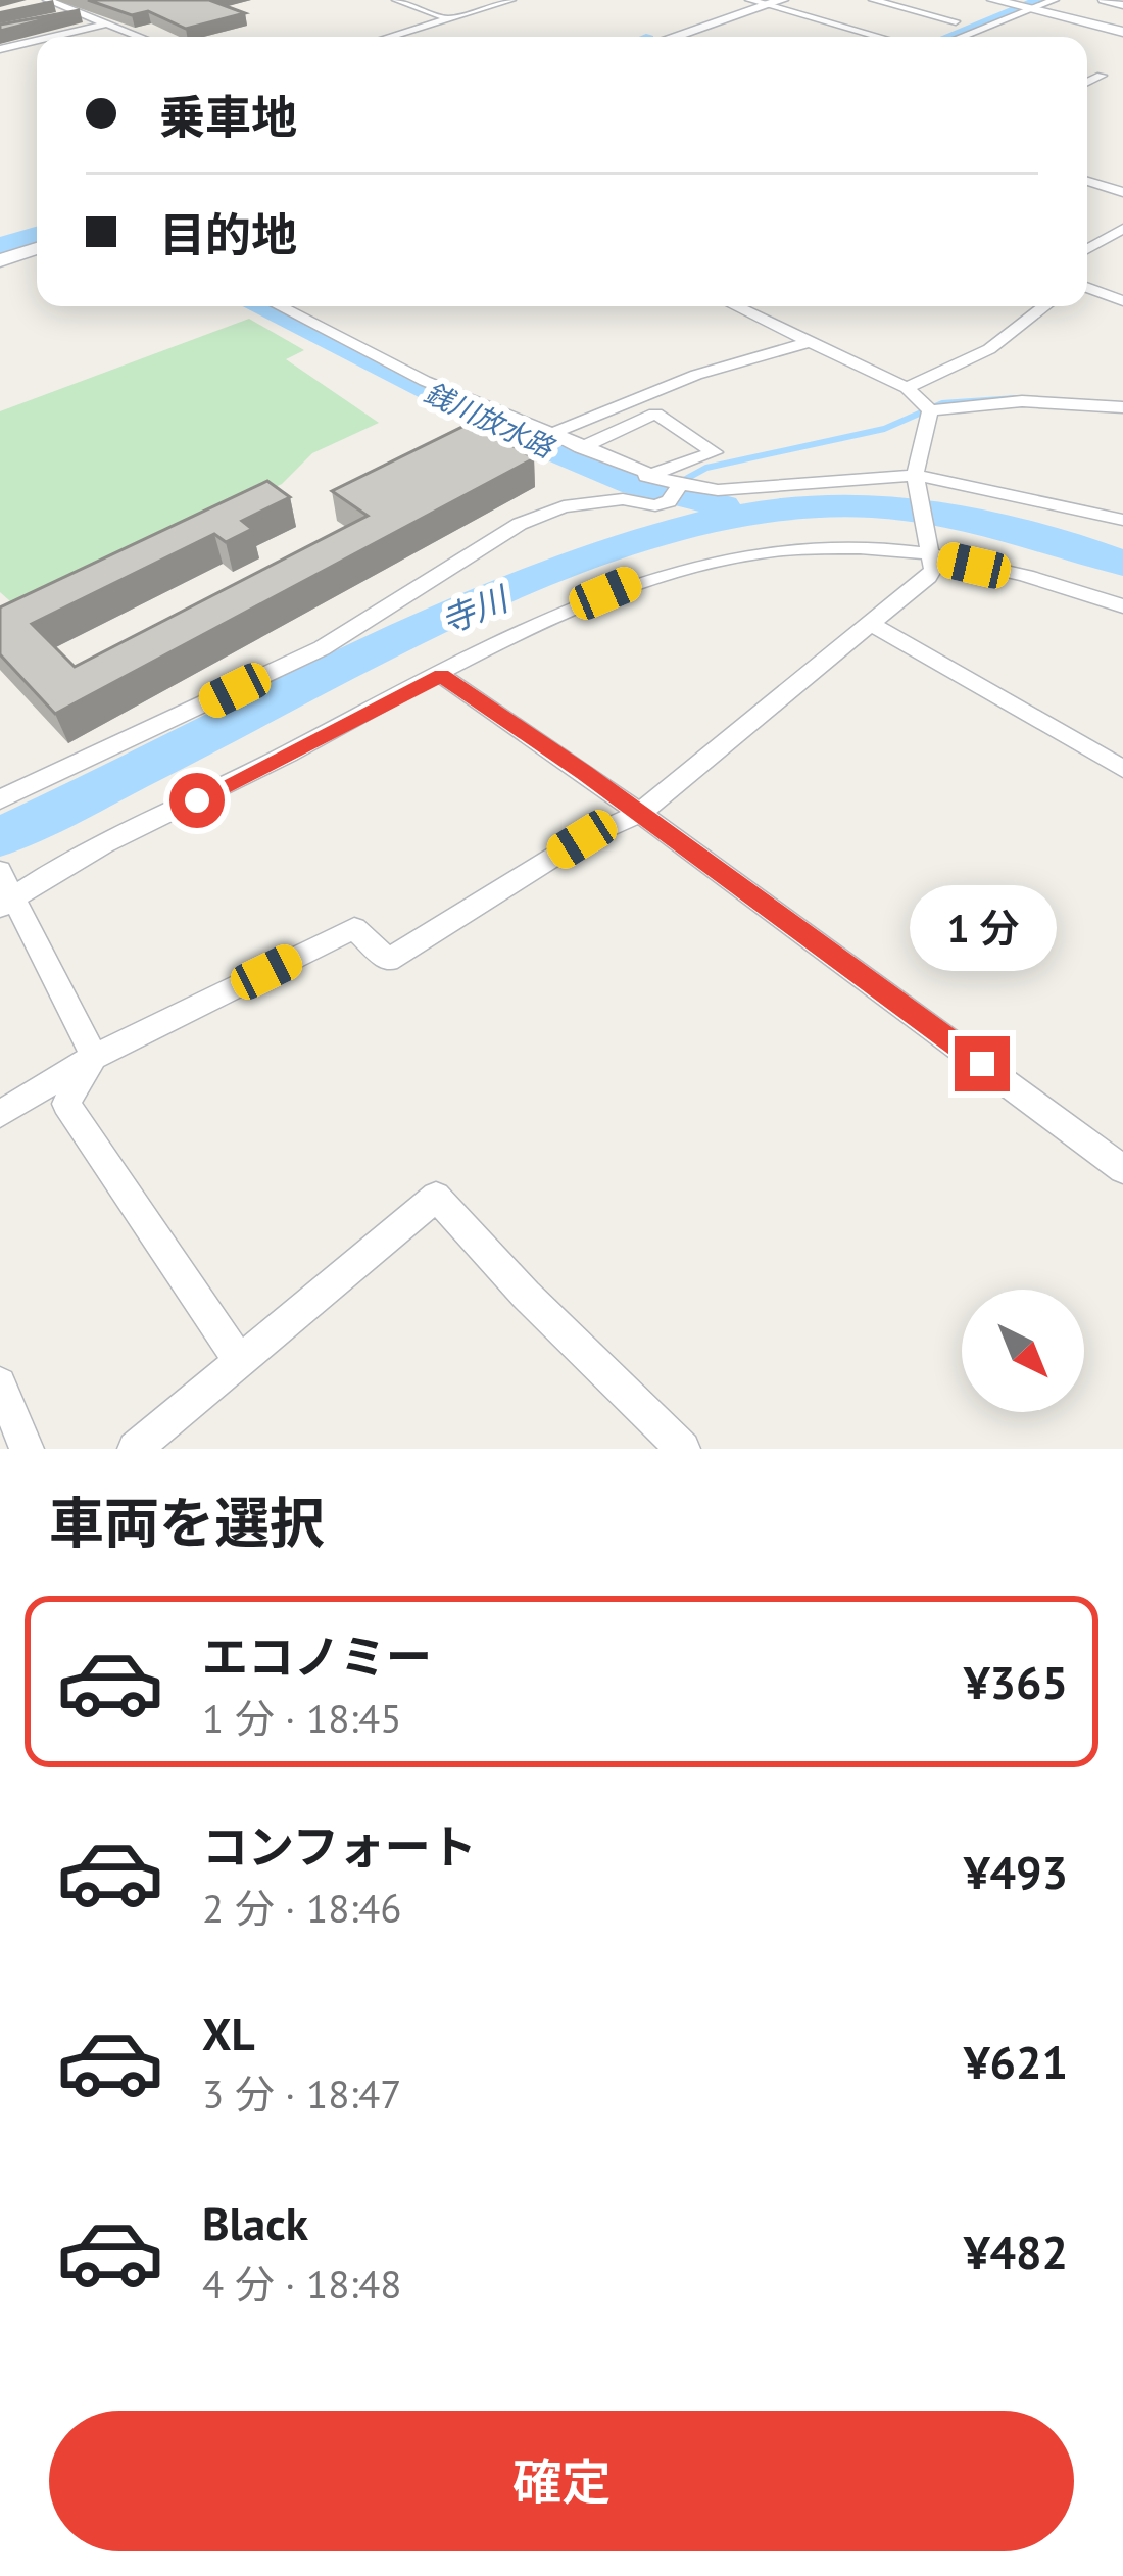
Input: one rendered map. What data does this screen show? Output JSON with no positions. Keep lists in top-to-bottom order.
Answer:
{
  "water": ["銭川放水路", "寺川"],
  "north": "bottom right",
  "page": {
    "banner": ["乗車地", "目的地"],
    "bubble": "1 分",
    "heading": "車両を選択",
    "list": [
      {
        "name": "エコノミー",
        "note": "1 分 · 18:45",
        "value": "¥365"
      },
      {
        "name": "コンフォート",
        "note": "2 分 · 18:46",
        "value": "¥493"
      },
      {
        "name": "XL",
        "note": "3 分 · 18:47",
        "value": "¥621"
      },
      {
        "name": "Black",
        "note": "4 分 · 18:48",
        "value": "¥482"
      }
    ],
    "buttons": "確定"
  }
}
